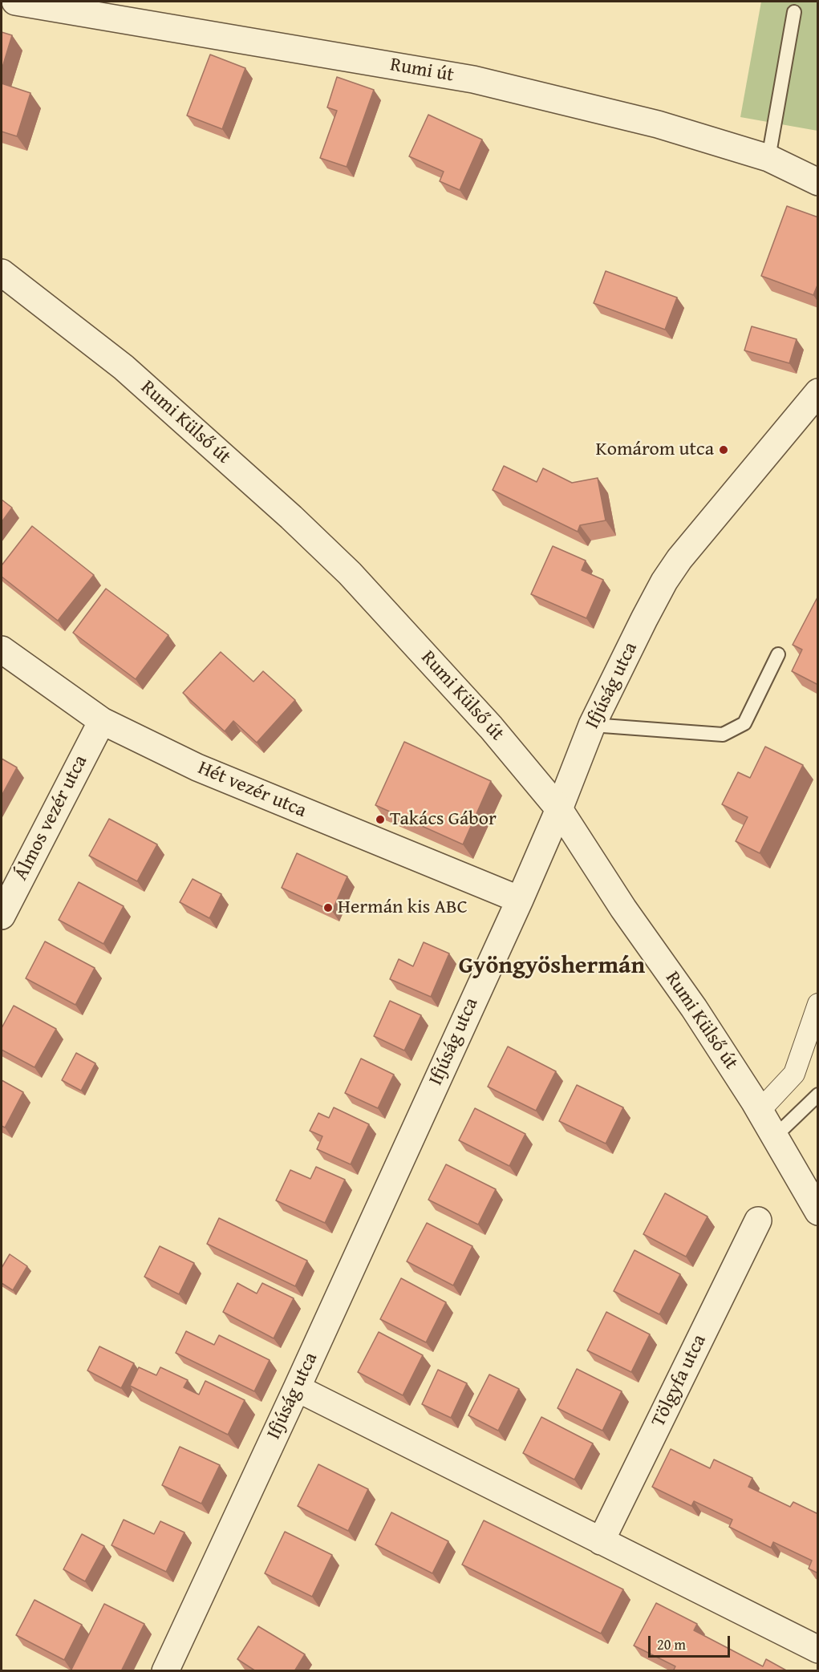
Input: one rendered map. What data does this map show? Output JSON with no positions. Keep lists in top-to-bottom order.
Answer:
{
  "streets": {
    "street": [
      "Rumi út",
      "Rumi Külső út",
      "Ifjúság utca",
      "Hét vezér utca",
      "Álmos vezér utca",
      "Tölgyfa utca"
    ]
  },
  "crossings": [
    ["Rumi Külső út", "Ifjúság utca"],
    ["Ifjúság utca", "Hét vezér utca"],
    ["Hét vezér utca", "Álmos vezér utca"]
  ],
  "districts": ["Gyöngyöshermán"],
  "places": ["Komárom utca", "Takács Gábor", "Hermán kis ABC"],
  "scale_bar": "20 m"
}
